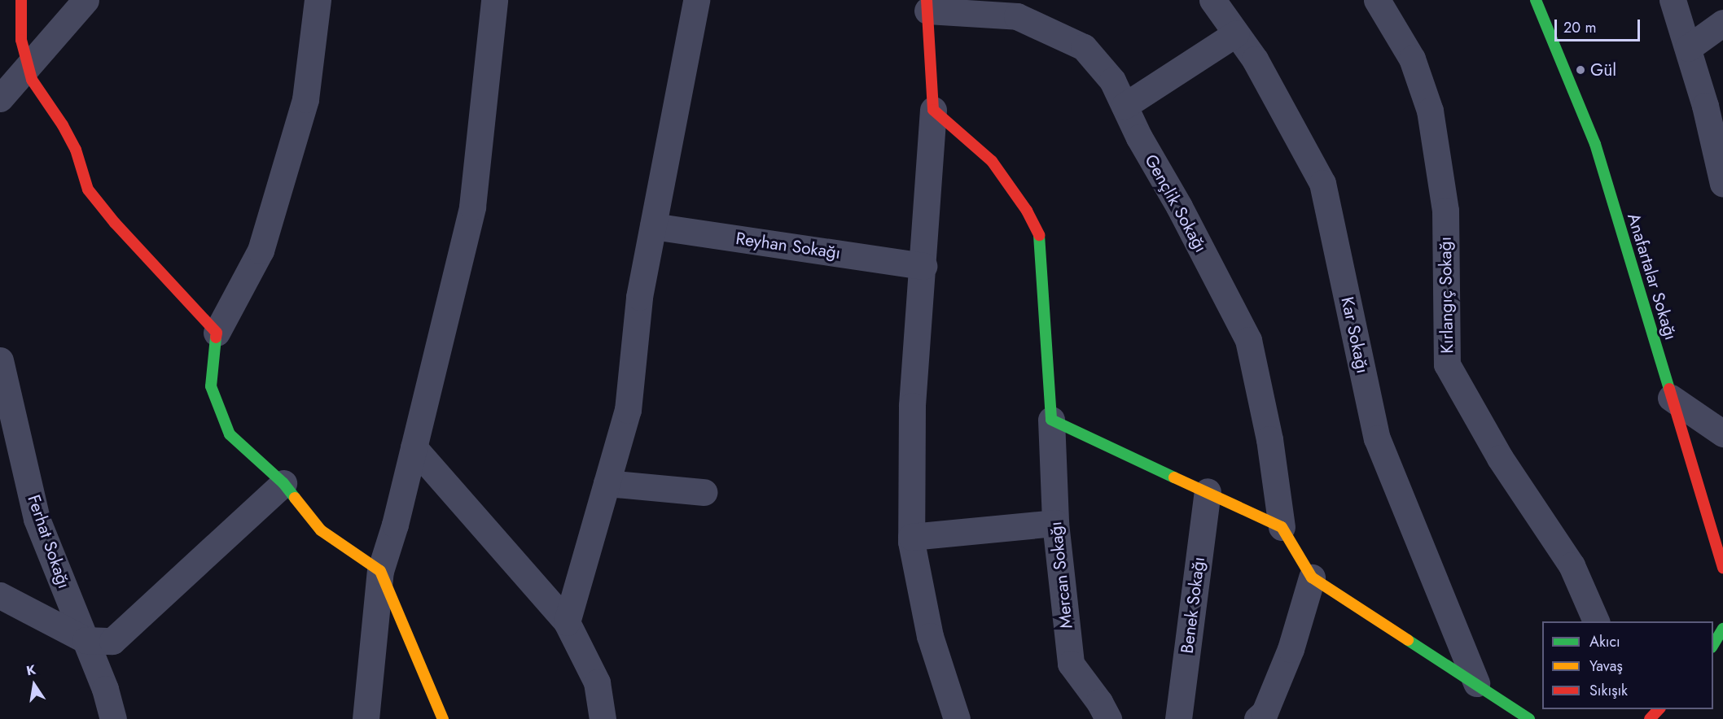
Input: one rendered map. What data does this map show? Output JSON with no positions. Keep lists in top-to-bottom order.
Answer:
{
  "streets": {
    "street": [
      "Gençlik Sokağı",
      "Reyhan Sokağı",
      "Anafartalar Sokağı",
      "Kırlangıç Sokağı",
      "Kar Sokağı",
      "Ferhat Sokağı",
      "Mercan Sokağı",
      "Benek Sokağı"
    ]
  },
  "places": ["Gül"],
  "legend": ["Akıcı", "Yavaş", "Sıkışık"],
  "scale_bar": "20 m",
  "north": "top"
}
